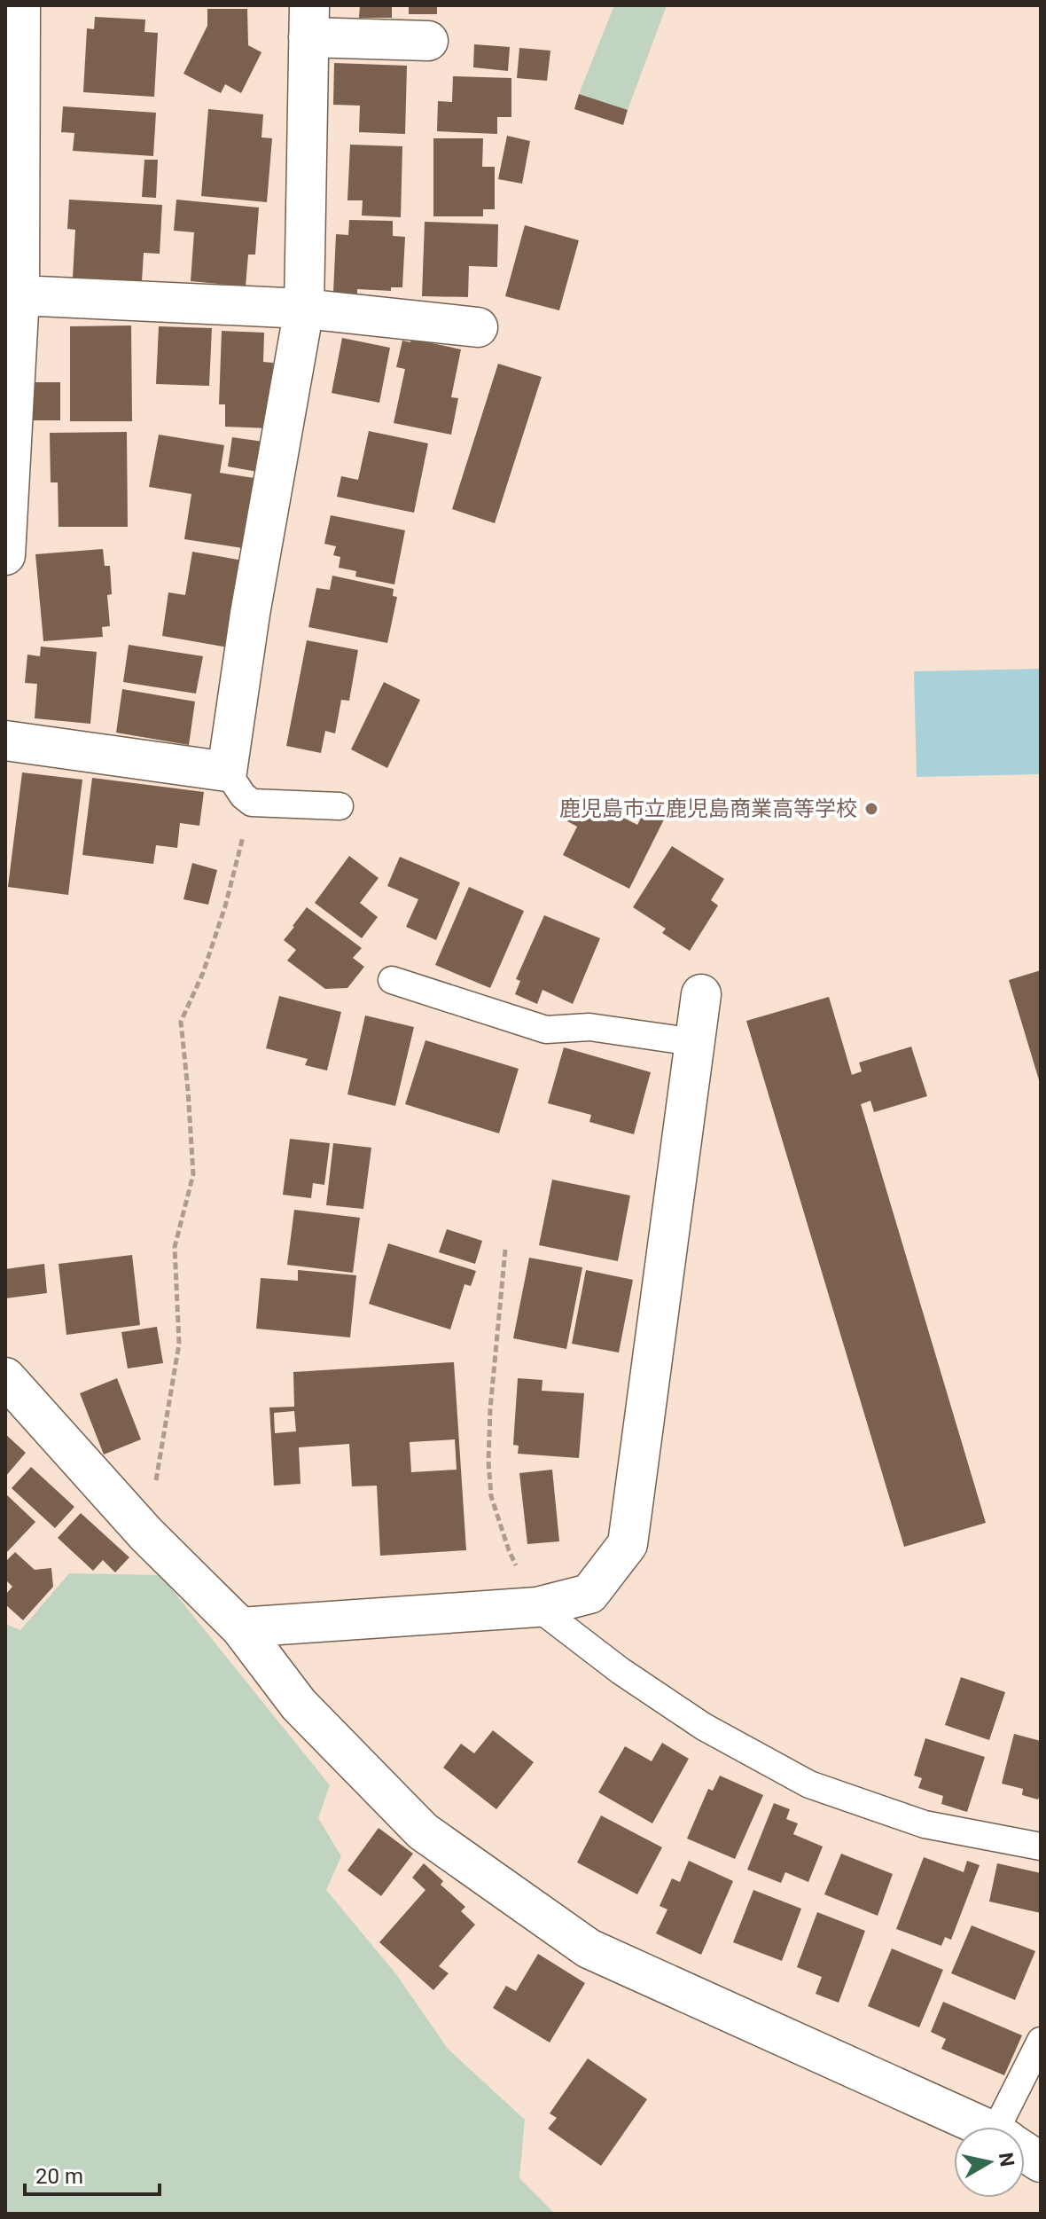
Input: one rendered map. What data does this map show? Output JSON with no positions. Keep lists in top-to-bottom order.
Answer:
{
  "places": ["鹿児島市立鹿児島商業高等学校"],
  "scale_bar": "20 m",
  "north": "right"
}
